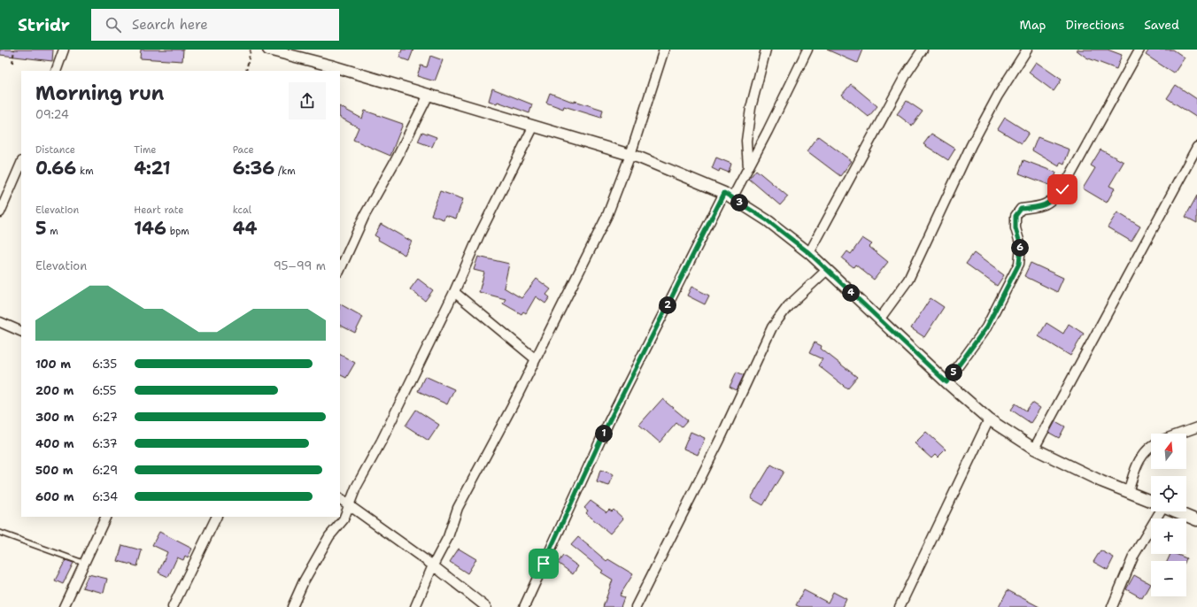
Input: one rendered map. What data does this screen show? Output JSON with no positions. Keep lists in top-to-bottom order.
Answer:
{
  "north": "top",
  "page": {
    "header": "Stridr",
    "search": "Search here",
    "nav": ["Map", "Directions", "Saved"],
    "heading": ["Morning run", "09:24"],
    "stats": [
      ["Distance", "0.66 km"],
      ["Time", "4:21"],
      ["Pace", "6:36 /km"],
      ["Elevation", "5 m"],
      ["Heart rate", "146 bpm"],
      ["kcal", "44"]
    ],
    "pins": [
      "3",
      "6",
      "4",
      "2",
      "5",
      "1"
    ],
    "chart": ["Elevation", "95–99 m"],
    "list": [
      {
        "name": "100 m",
        "note": "6:35"
      },
      {
        "name": "200 m",
        "note": "6:55"
      },
      {
        "name": "300 m",
        "note": "6:27"
      },
      {
        "name": "400 m",
        "note": "6:37"
      },
      {
        "name": "500 m",
        "note": "6:29"
      },
      {
        "name": "600 m",
        "note": "6:34"
      }
    ],
    "map_buttons": ["+", "−"]
  }
}
